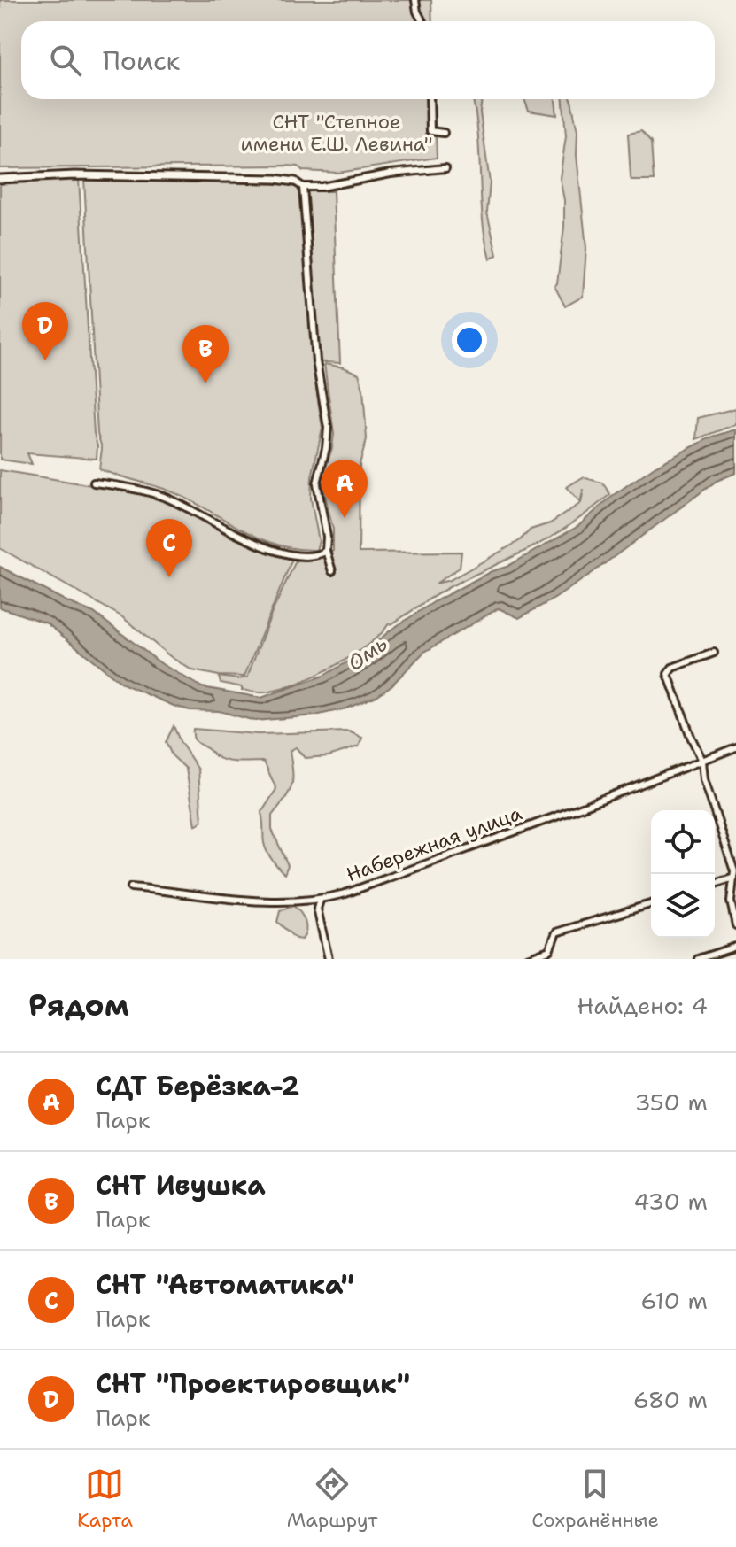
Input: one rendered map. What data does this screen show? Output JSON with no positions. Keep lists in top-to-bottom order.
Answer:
{
  "streets": {
    "street": ["Набережная улица"]
  },
  "water": ["Омь"],
  "parks": ["СНТ \"Степное имени Е.Ш. Левина\""],
  "page": {
    "search": "Поиск",
    "pins": [
      "D",
      "B",
      "A",
      "C"
    ],
    "heading": ["Рядом", "Найдено: 4"],
    "list": [
      {
        "mark": "A",
        "name": "СДТ Берёзка-2",
        "note": "Парк",
        "value": "350 m"
      },
      {
        "mark": "B",
        "name": "СНТ Ивушка",
        "note": "Парк",
        "value": "430 m"
      },
      {
        "mark": "C",
        "name": "СНТ \"Автоматика\"",
        "note": "Парк",
        "value": "610 m"
      },
      {
        "mark": "D",
        "name": "СНТ \"Проектировщик\"",
        "note": "Парк",
        "value": "680 m"
      }
    ],
    "nav": ["Карта", "Маршрут", "Сохранённые"]
  }
}
